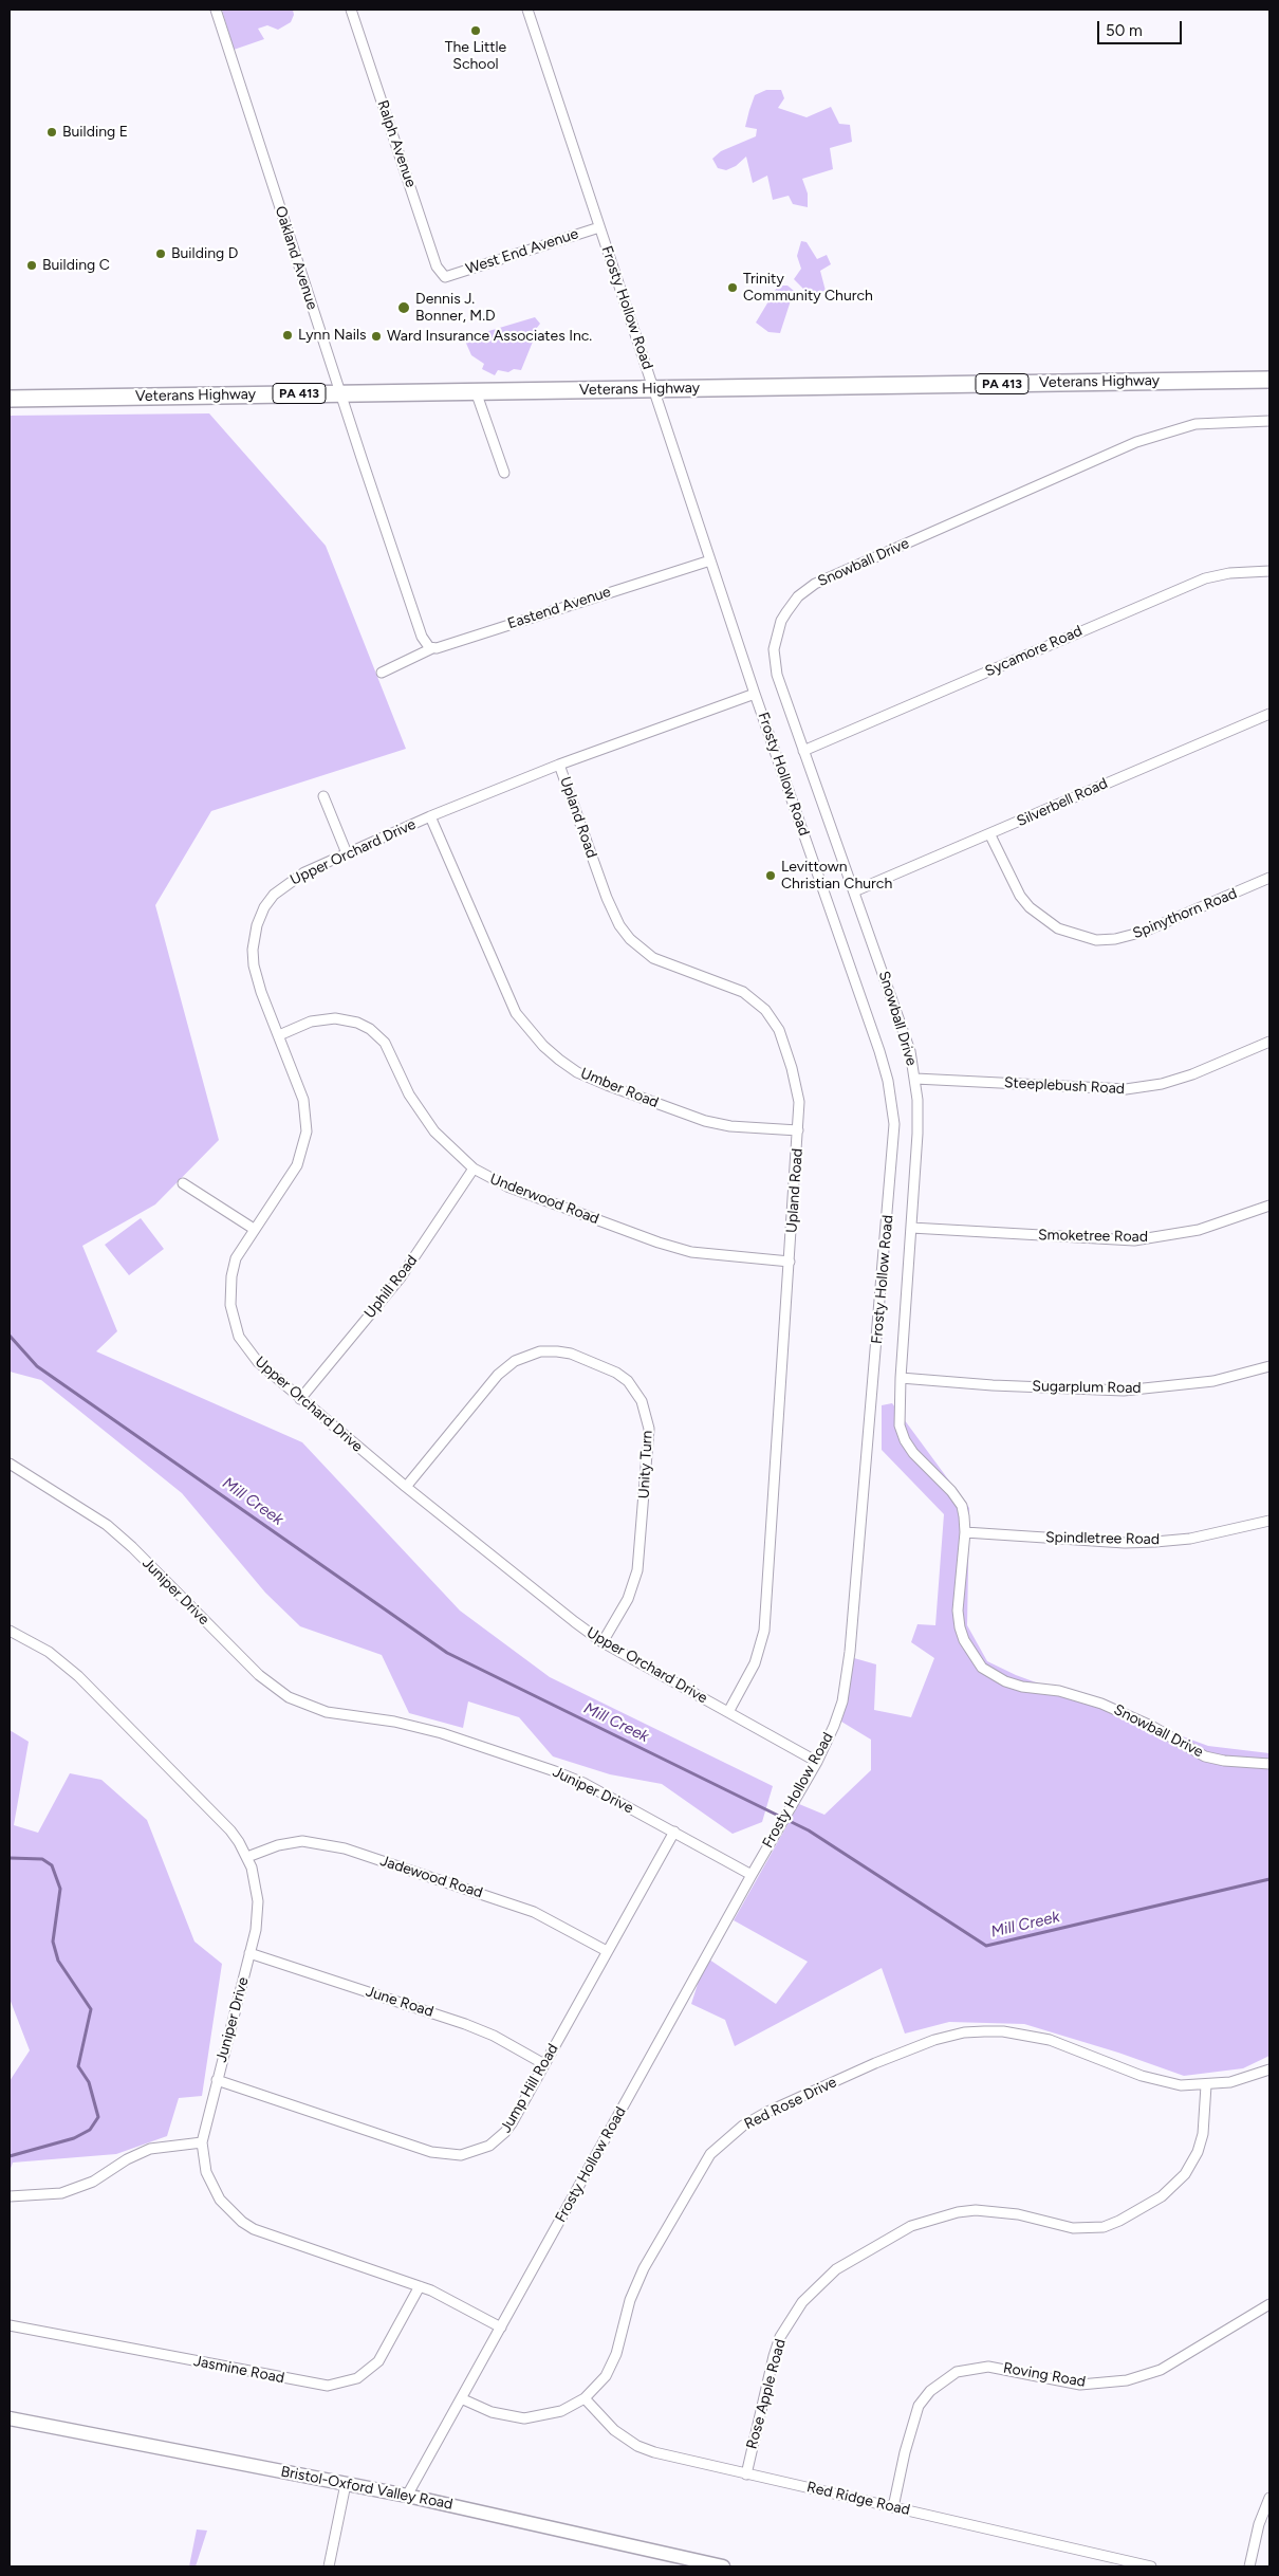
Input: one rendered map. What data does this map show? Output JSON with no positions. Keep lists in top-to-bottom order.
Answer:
{
  "streets": {
    "main road": ["Veterans Highway", "PA 413", "Bristol-Oxford Valley Road"],
    "street": [
      "Ralph Avenue",
      "West End Avenue",
      "Oakland Avenue",
      "Frosty Hollow Road",
      "Snowball Drive",
      "Eastend Avenue",
      "Sycamore Road",
      "Silverbell Road",
      "Upland Road",
      "Upper Orchard Drive",
      "Spinythorn Road",
      "Steeplebush Road",
      "Umber Road",
      "Underwood Road",
      "Smoketree Road",
      "Uphill Road",
      "Sugarplum Road",
      "Unity Turn",
      "Spindletree Road",
      "Juniper Drive",
      "Jadewood Road",
      "June Road",
      "Jump Hill Road",
      "Red Rose Drive",
      "Jasmine Road",
      "Roving Road",
      "Rose Apple Road",
      "Red Ridge Road"
    ]
  },
  "crossings": [
    ["Ralph Avenue", "West End Avenue"],
    ["West End Avenue", "Frosty Hollow Road"],
    ["Oakland Avenue", "Veterans Highway"],
    ["Oakland Avenue", "Eastend Avenue"],
    ["Frosty Hollow Road", "Veterans Highway"],
    ["Frosty Hollow Road", "Eastend Avenue"],
    ["Frosty Hollow Road", "Upper Orchard Drive"],
    ["Frosty Hollow Road", "Juniper Drive"],
    ["Frosty Hollow Road", "Red Rose Drive"],
    ["Frosty Hollow Road", "Bristol-Oxford Valley Road"],
    ["Snowball Drive", "Sycamore Road"],
    ["Snowball Drive", "Silverbell Road"],
    ["Snowball Drive", "Steeplebush Road"],
    ["Snowball Drive", "Smoketree Road"],
    ["Snowball Drive", "Sugarplum Road"],
    ["Snowball Drive", "Spindletree Road"],
    ["Silverbell Road", "Spinythorn Road"],
    ["Upland Road", "Upper Orchard Drive"],
    ["Upland Road", "Umber Road"],
    ["Upland Road", "Underwood Road"],
    ["Upper Orchard Drive", "Umber Road"],
    ["Upper Orchard Drive", "Underwood Road"],
    ["Upper Orchard Drive", "Uphill Road"],
    ["Upper Orchard Drive", "Unity Turn"],
    ["Underwood Road", "Uphill Road"],
    ["Juniper Drive", "Jadewood Road"],
    ["Juniper Drive", "June Road"],
    ["Juniper Drive", "Jump Hill Road"],
    ["Juniper Drive", "Jasmine Road"],
    ["Jadewood Road", "Jump Hill Road"],
    ["June Road", "Jump Hill Road"],
    ["Red Rose Drive", "Rose Apple Road"],
    ["Red Rose Drive", "Red Ridge Road"],
    ["Roving Road", "Red Ridge Road"],
    ["Rose Apple Road", "Red Ridge Road"]
  ],
  "water": ["Mill Creek"],
  "places": [
    "The Little School",
    "Building E",
    "Building D",
    "Building C",
    "Trinity Community Church",
    "Dennis J. Bonner, M.D",
    "Lynn Nails",
    "Ward Insurance Associates Inc.",
    "Levittown Christian Church"
  ],
  "scale_bar": "50 m"
}
